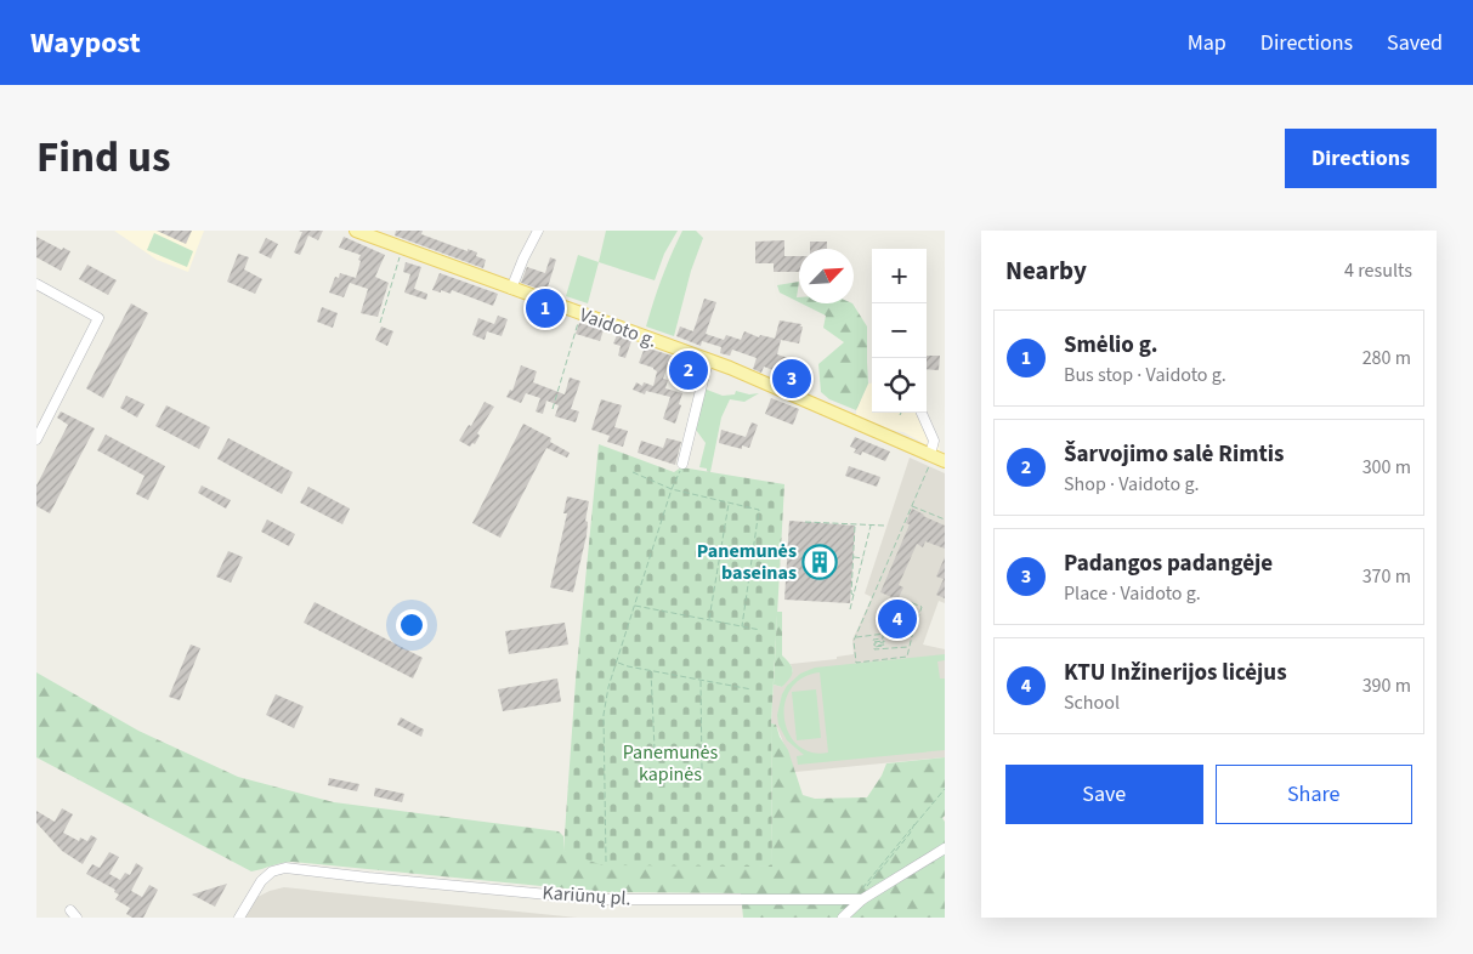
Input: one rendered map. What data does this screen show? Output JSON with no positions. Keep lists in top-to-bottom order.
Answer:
{
  "streets": {
    "main road": ["Vaidoto g."],
    "street": ["Kariūnų pl."]
  },
  "parks": ["Panemunės kapinės"],
  "places": {
    "building": ["Panemunės baseinas"]
  },
  "north": "top right",
  "page": {
    "header": "Waypost",
    "nav": ["Map", "Directions", "Saved"],
    "title": "Find us",
    "buttons": [
      "Directions",
      ["Save", "Share"]
    ],
    "heading": ["Nearby", "4 results"],
    "map_buttons": ["+", "−"],
    "pins": [
      "1",
      "2",
      "3",
      "4"
    ],
    "list": [
      {
        "mark": "1",
        "name": "Smėlio g.",
        "note": "Bus stop · Vaidoto g.",
        "value": "280 m"
      },
      {
        "mark": "2",
        "name": "Šarvojimo salė Rimtis",
        "note": "Shop · Vaidoto g.",
        "value": "300 m"
      },
      {
        "mark": "3",
        "name": "Padangos padangėje",
        "note": "Place · Vaidoto g.",
        "value": "370 m"
      },
      {
        "mark": "4",
        "name": "KTU Inžinerijos licėjus",
        "note": "School",
        "value": "390 m"
      }
    ]
  }
}
